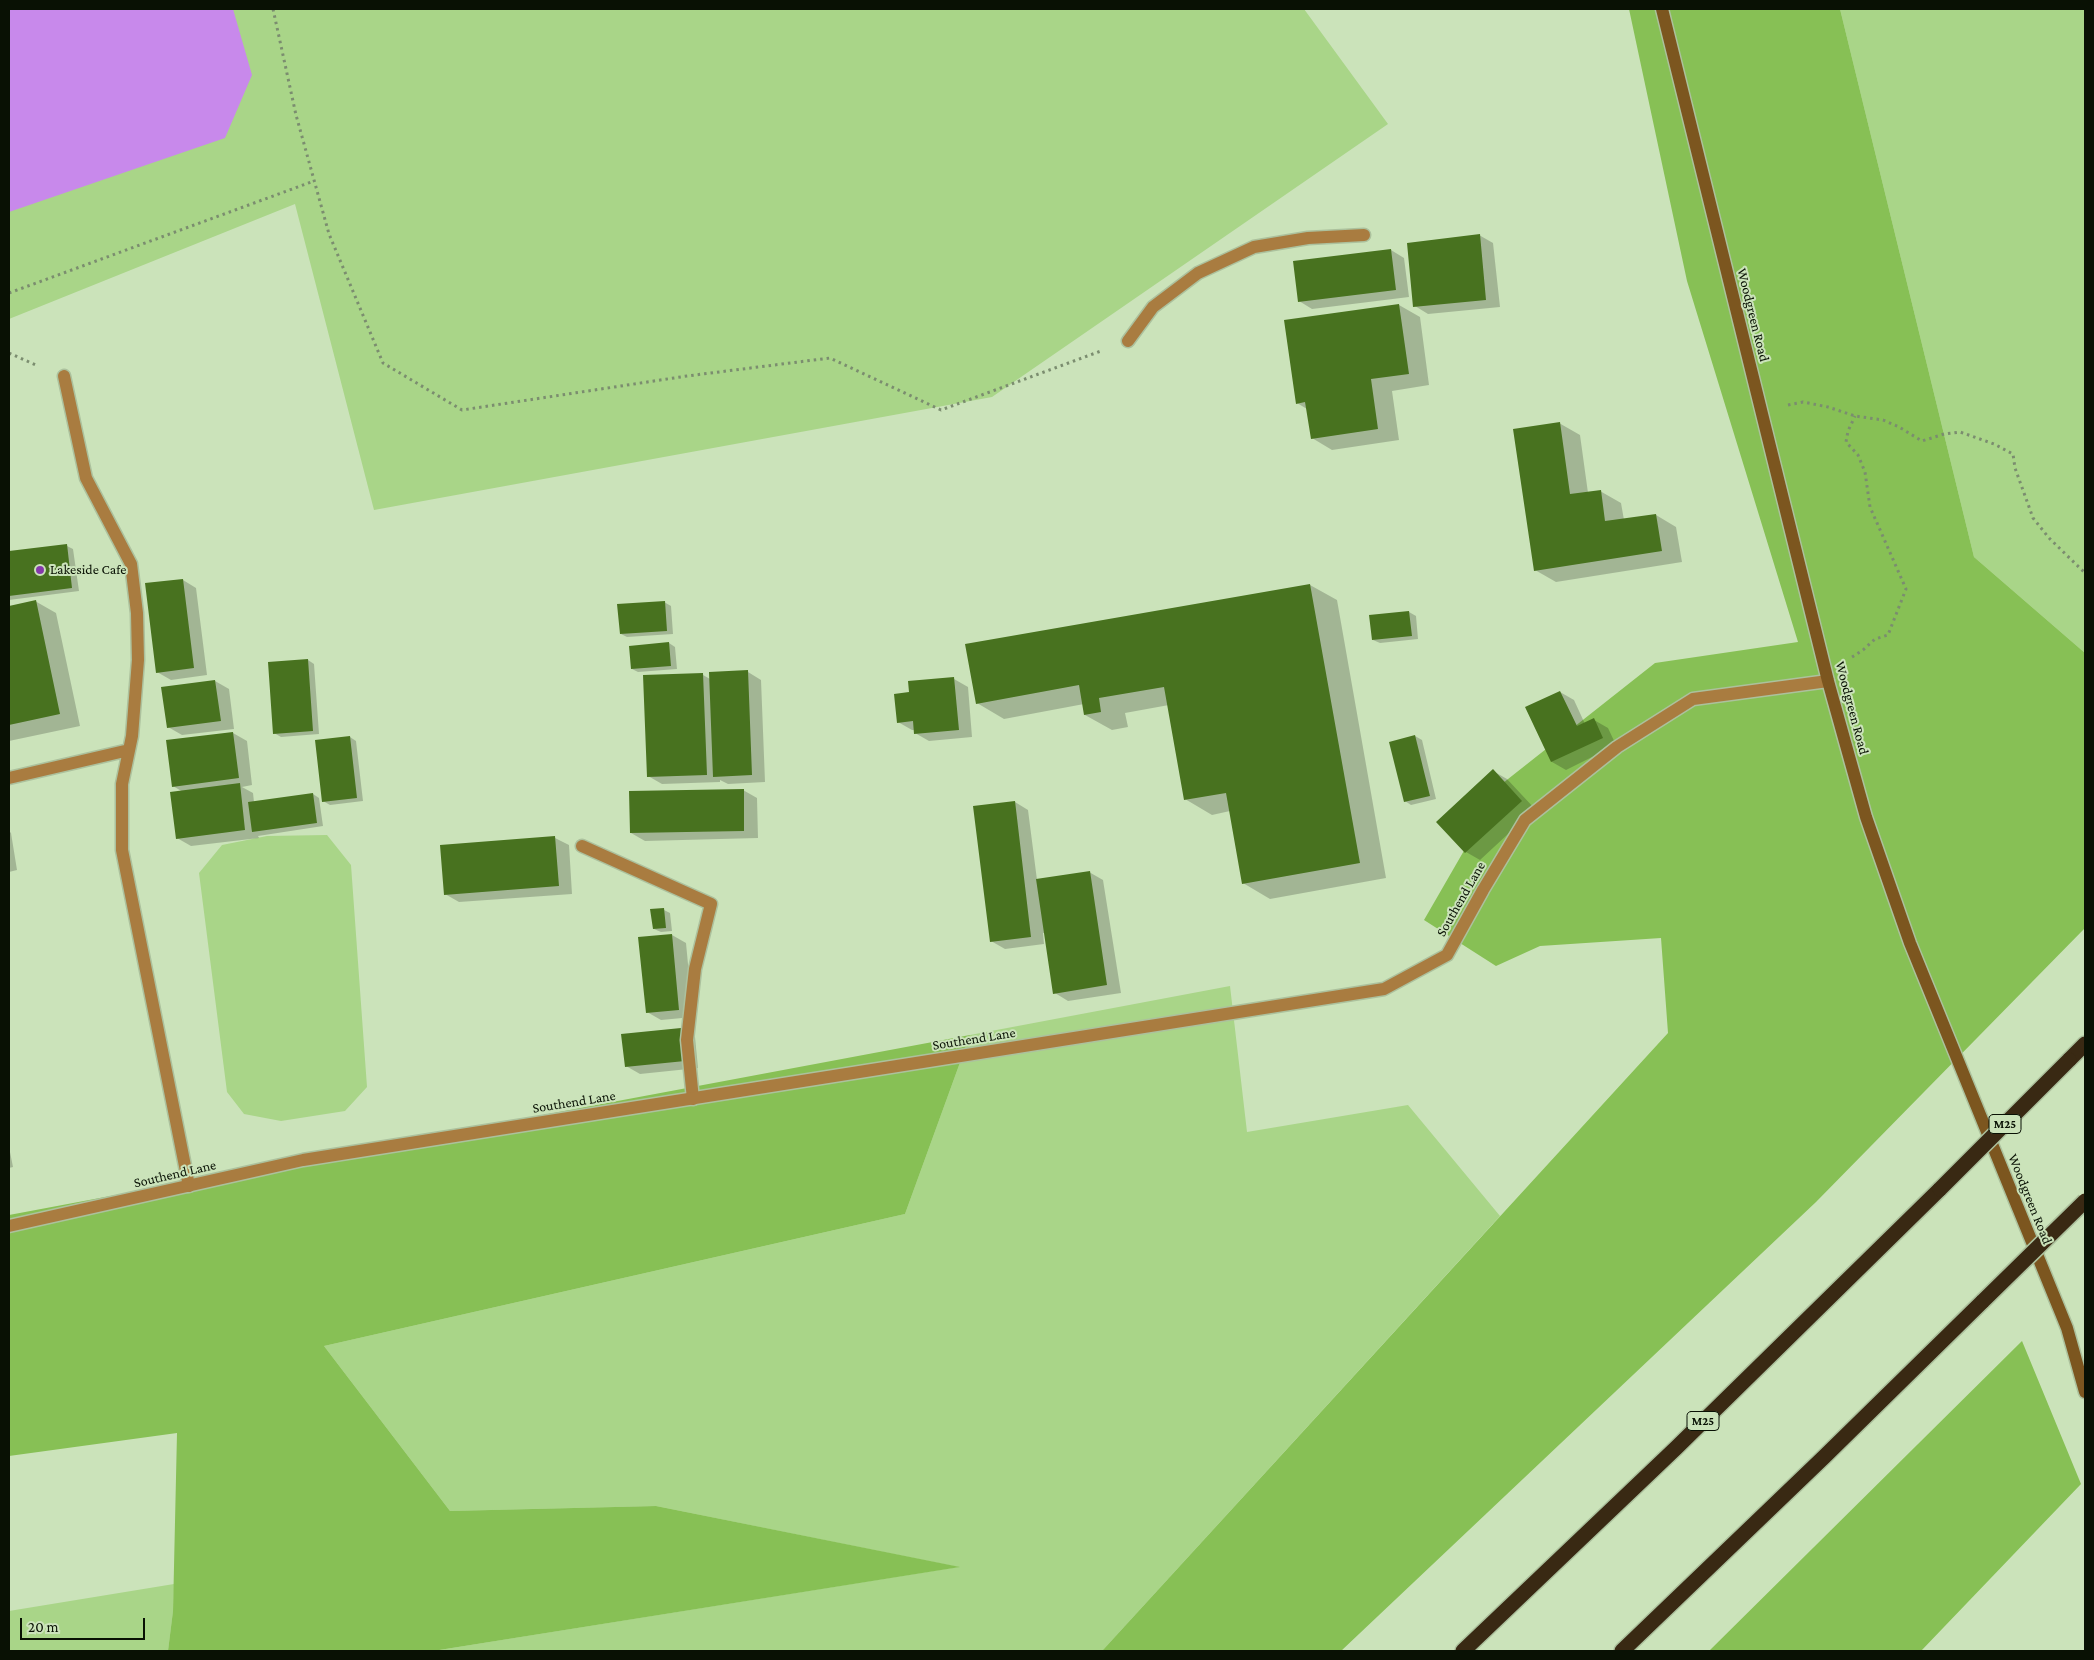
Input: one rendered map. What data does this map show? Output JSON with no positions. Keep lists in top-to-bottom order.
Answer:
{
  "streets": {
    "highway": ["M25"],
    "street": ["Woodgreen Road", "Southend Lane"]
  },
  "crossings": [
    ["Woodgreen Road", "Southend Lane"]
  ],
  "places": ["Lakeside Cafe"],
  "scale_bar": "20 m"
}
